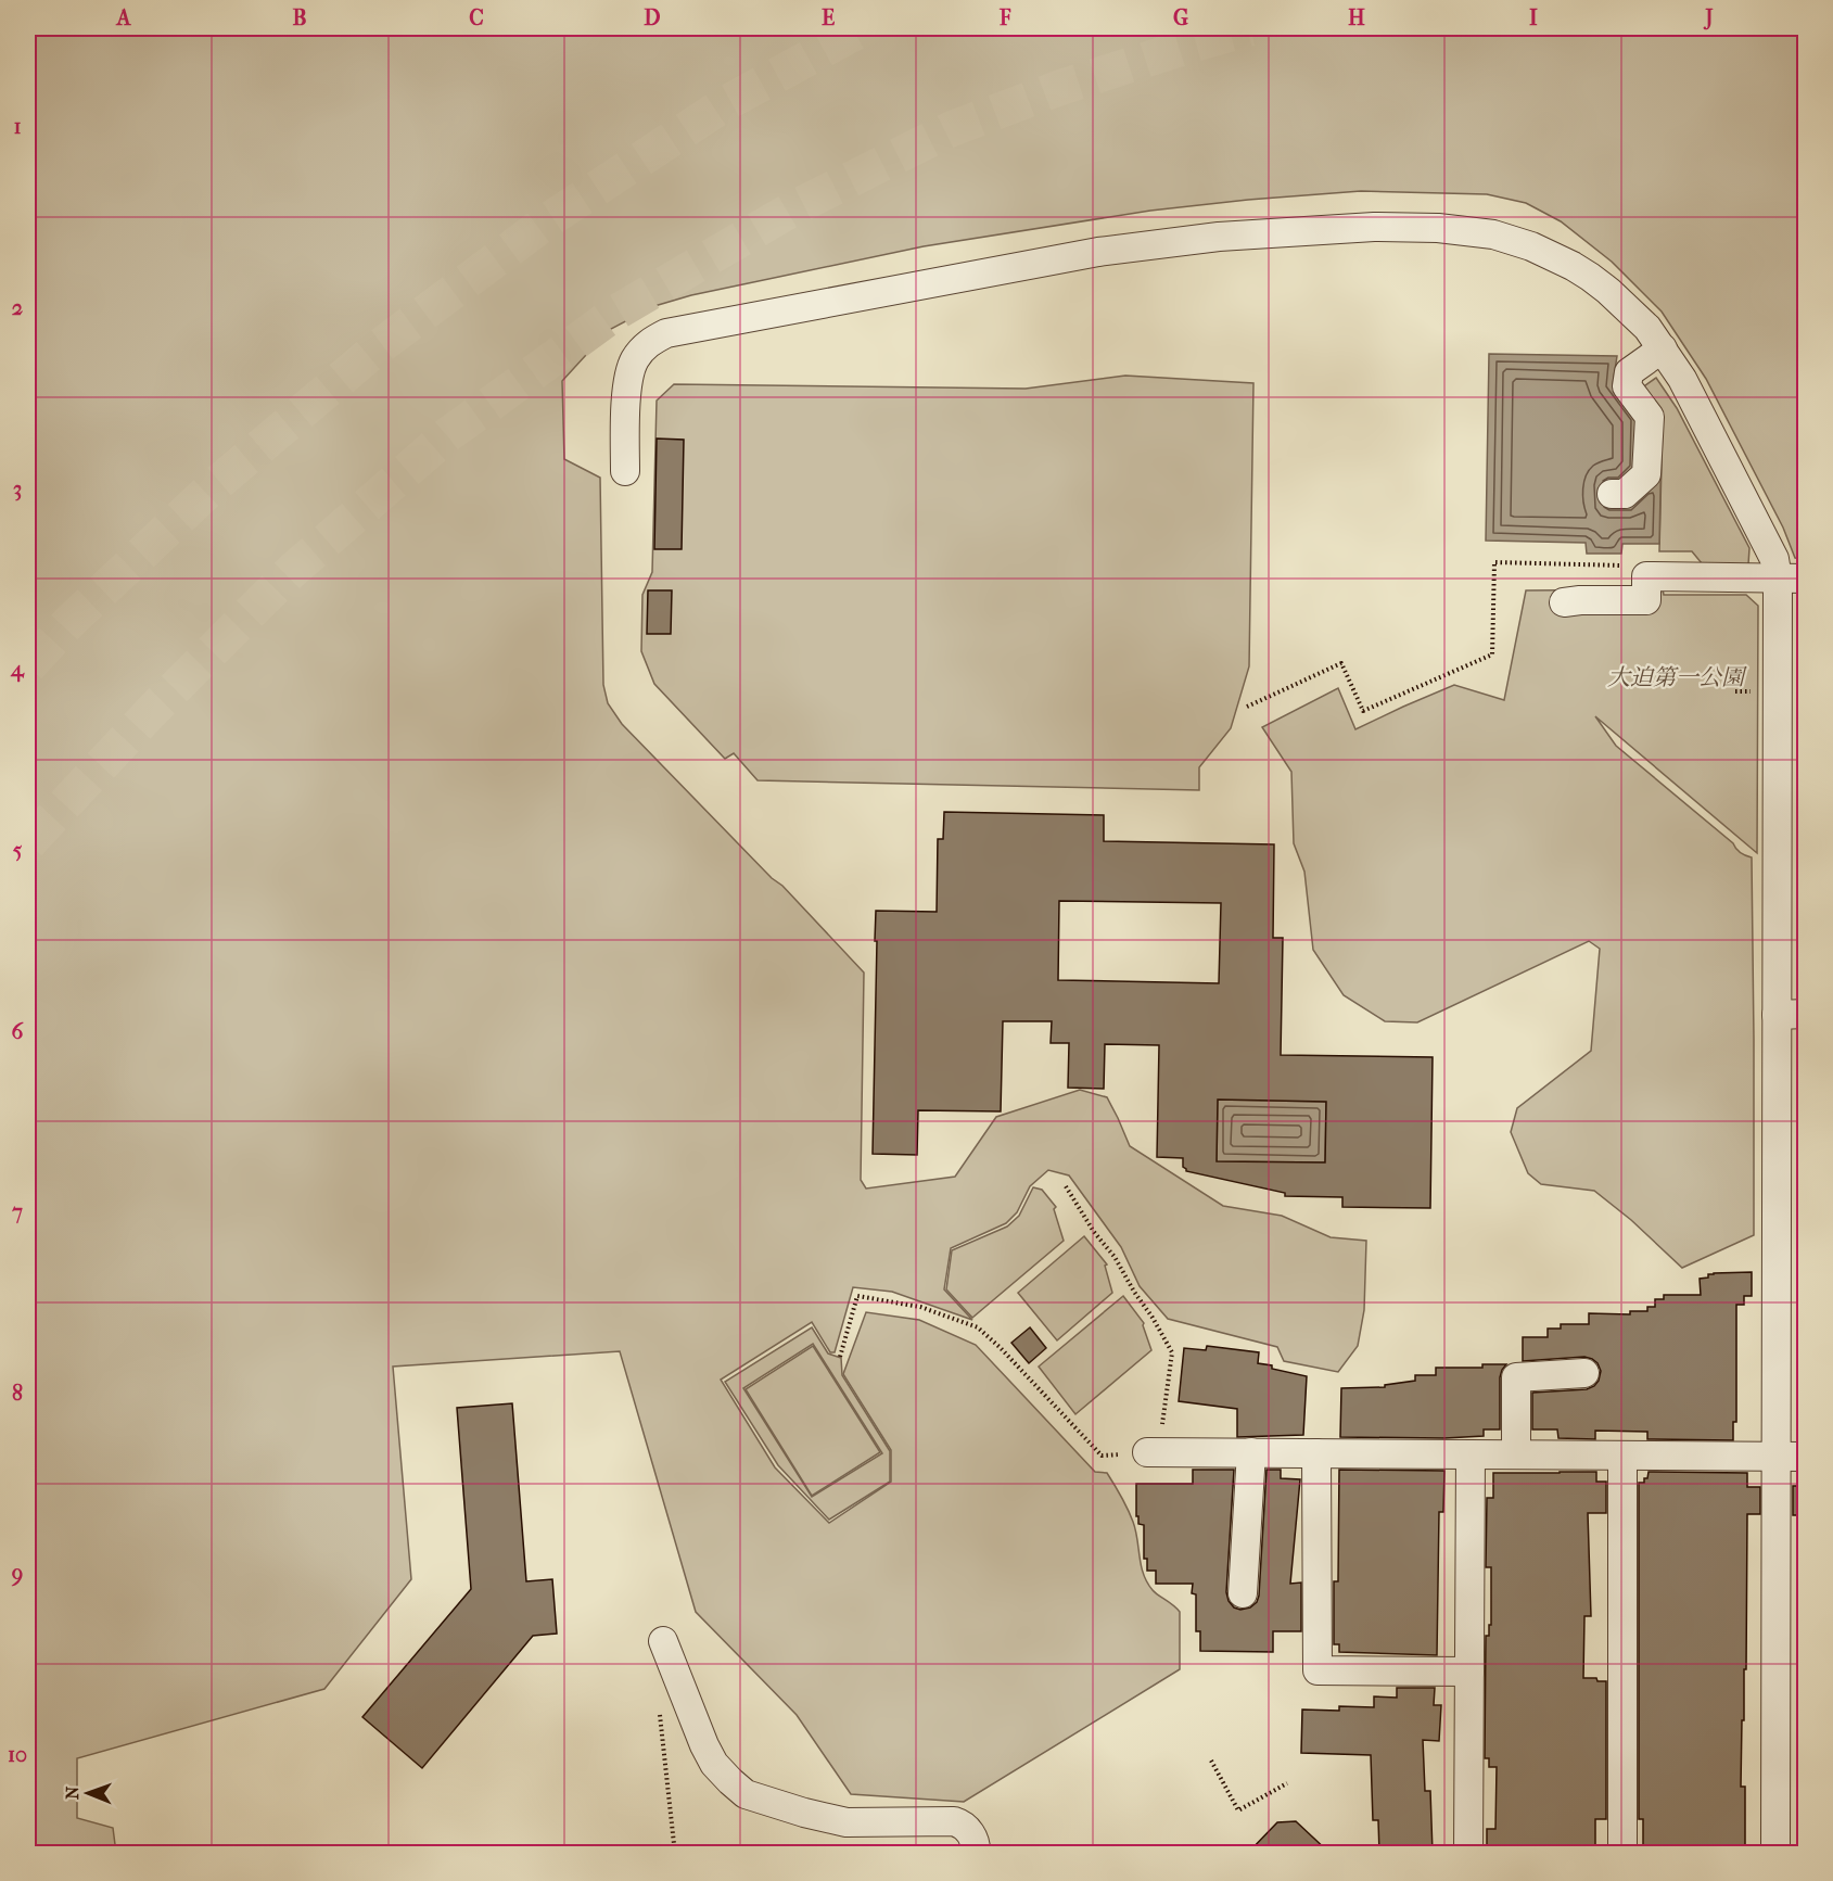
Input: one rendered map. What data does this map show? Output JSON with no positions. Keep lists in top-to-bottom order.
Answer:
{
  "parks": ["大迫第一公園"],
  "north": "left",
  "grid": {
    "columns": [
      "A",
      "B",
      "C",
      "D",
      "E",
      "F",
      "G",
      "H",
      "I",
      "J"
    ],
    "rows": [
      "1",
      "2",
      "3",
      "4",
      "5",
      "6",
      "7",
      "8",
      "9",
      "10"
    ]
  }
}
